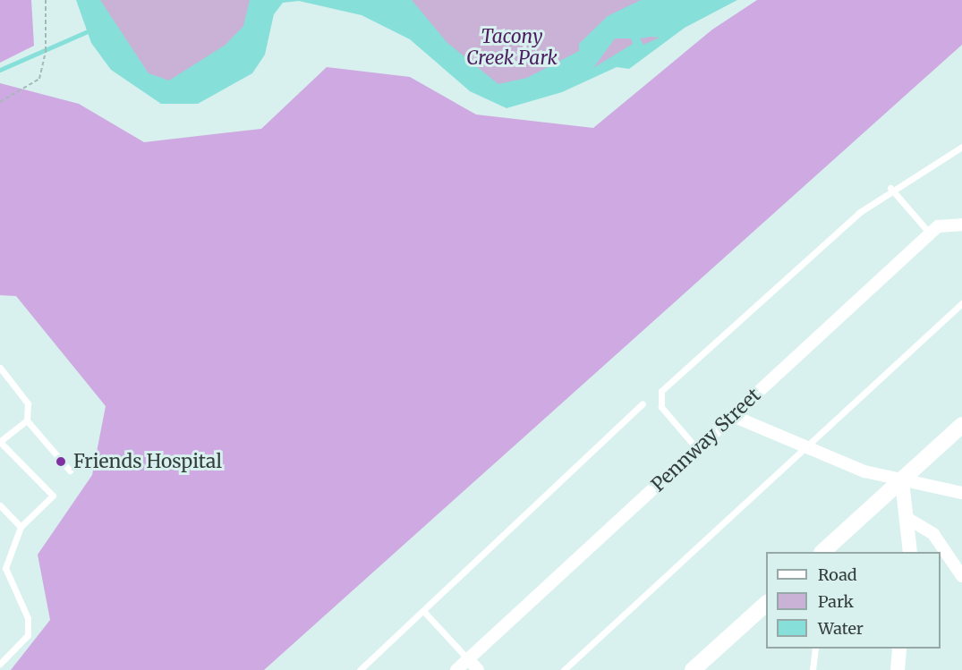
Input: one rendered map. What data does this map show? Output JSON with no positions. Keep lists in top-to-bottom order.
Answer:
{
  "streets": {
    "street": ["Pennway Street"]
  },
  "parks": ["Tacony Creek Park"],
  "places": ["Friends Hospital"],
  "legend": ["Road", "Park", "Water"]
}
